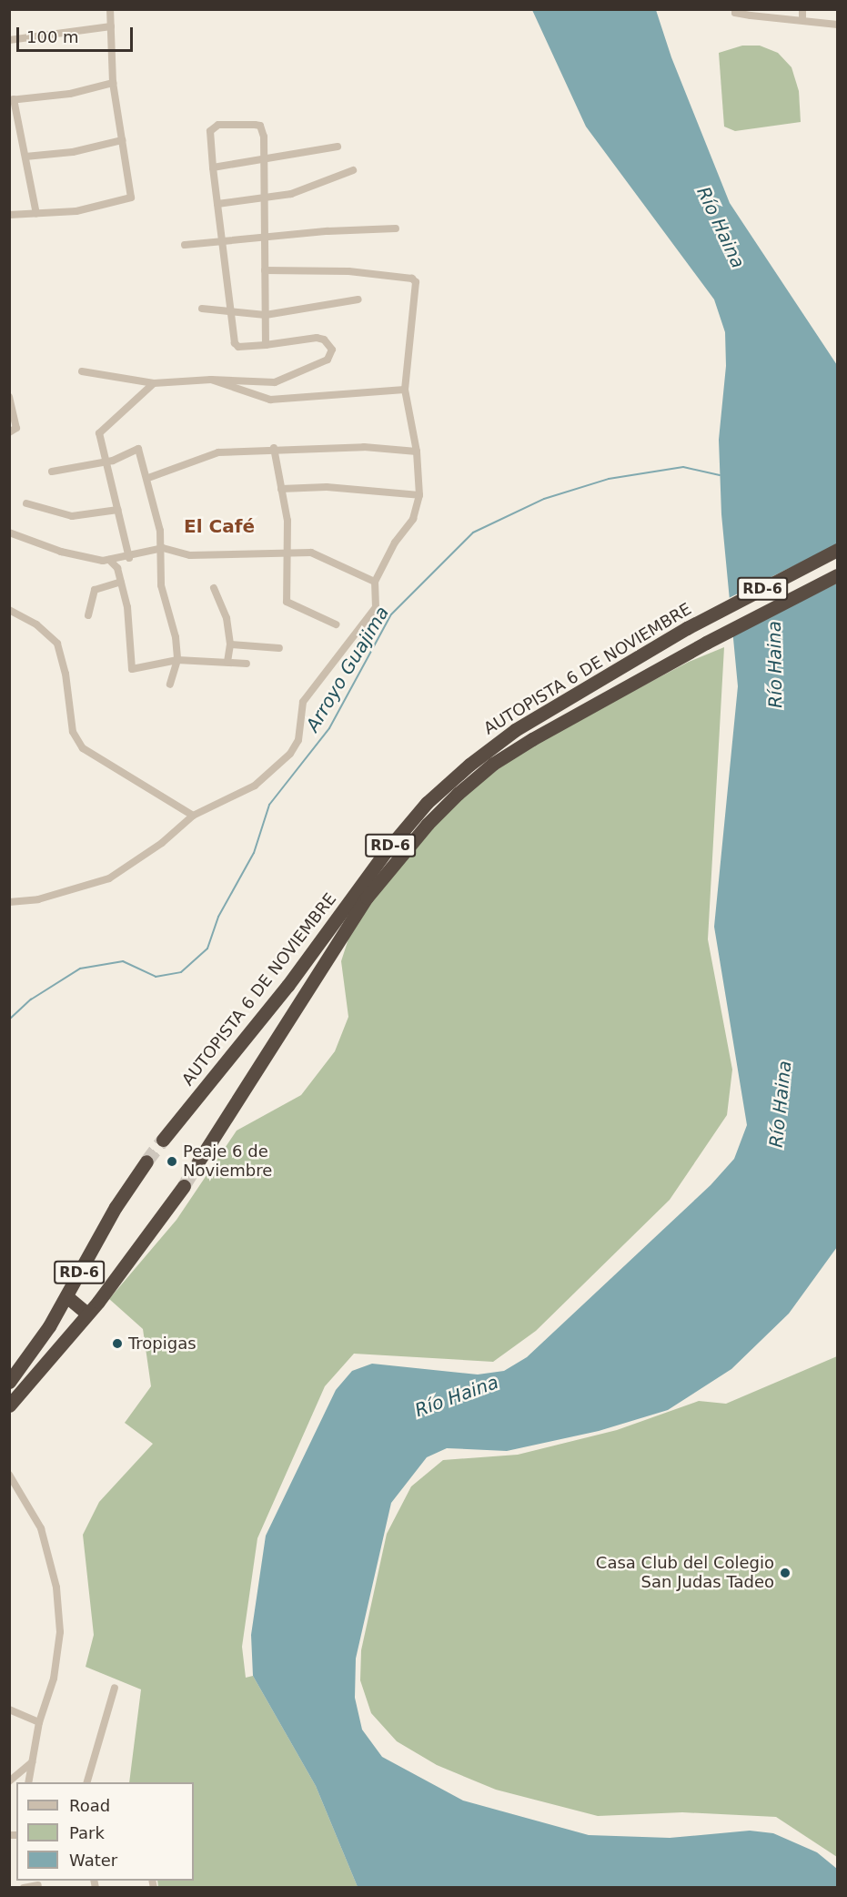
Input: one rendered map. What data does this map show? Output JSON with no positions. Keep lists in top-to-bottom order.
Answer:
{
  "streets": {
    "highway": ["RD-6", "AUTOPISTA 6 DE NOVIEMBRE"]
  },
  "districts": ["El Café"],
  "water": ["Río Haina", "Arroyo Guajima"],
  "places": ["Peaje 6 de Noviembre", "Tropigas", "Casa Club del Colegio San Judas Tadeo"],
  "legend": ["Road", "Park", "Water"],
  "scale_bar": "100 m"
}
